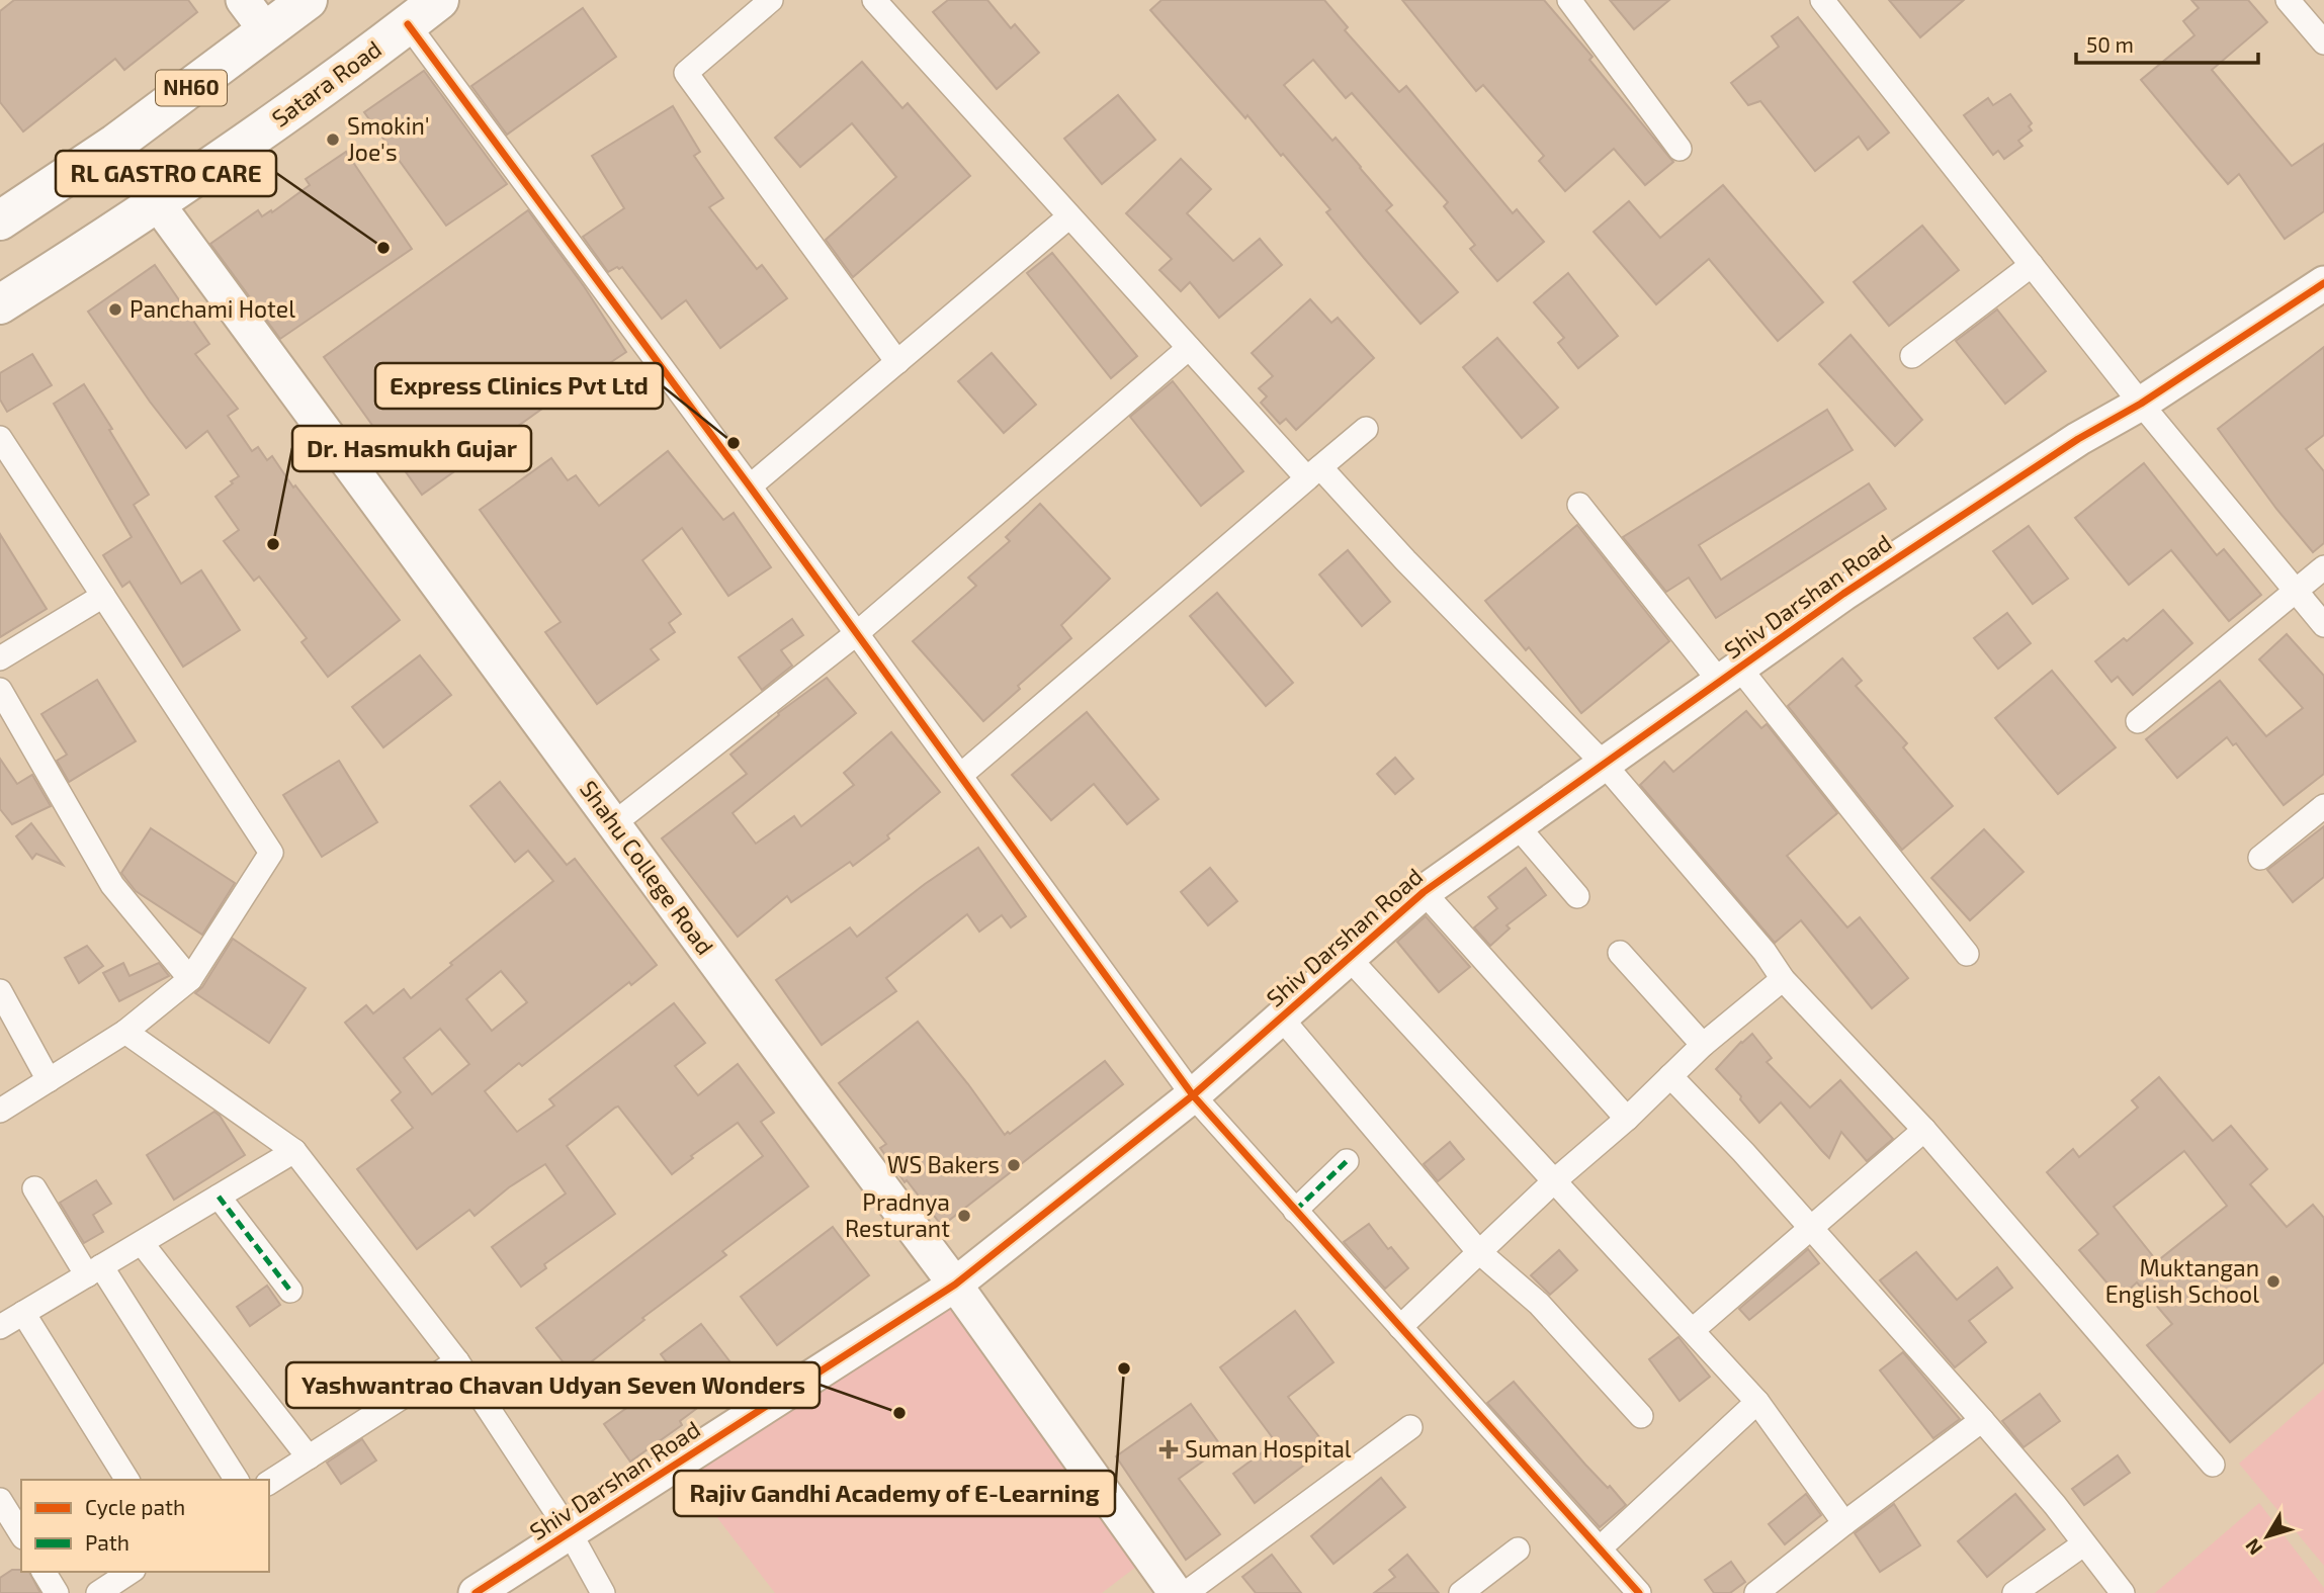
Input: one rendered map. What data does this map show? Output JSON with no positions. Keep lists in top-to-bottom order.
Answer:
{
  "streets": {
    "highway": ["Satara Road", "NH60"],
    "street": ["Shiv Darshan Road", "Shahu College Road"]
  },
  "crossings": [
    ["Satara Road", "Shahu College Road"],
    ["NH60", "Shahu College Road"],
    ["Shiv Darshan Road", "Shahu College Road"]
  ],
  "places": {
    "other": [
      "Smokin' Joe's",
      "RL GASTRO CARE",
      "Panchami Hotel",
      "Express Clinics Pvt Ltd",
      "Dr. Hasmukh Gujar",
      "WS Bakers",
      "Pradnya Resturant",
      "Muktangan English School",
      "Rajiv Gandhi Academy of E-Learning",
      "Yashwantrao Chavan Udyan Seven Wonders"
    ],
    "health": ["Suman Hospital"]
  },
  "legend": ["Cycle path", "Path"],
  "scale_bar": "50 m",
  "north": "bottom left"
}
